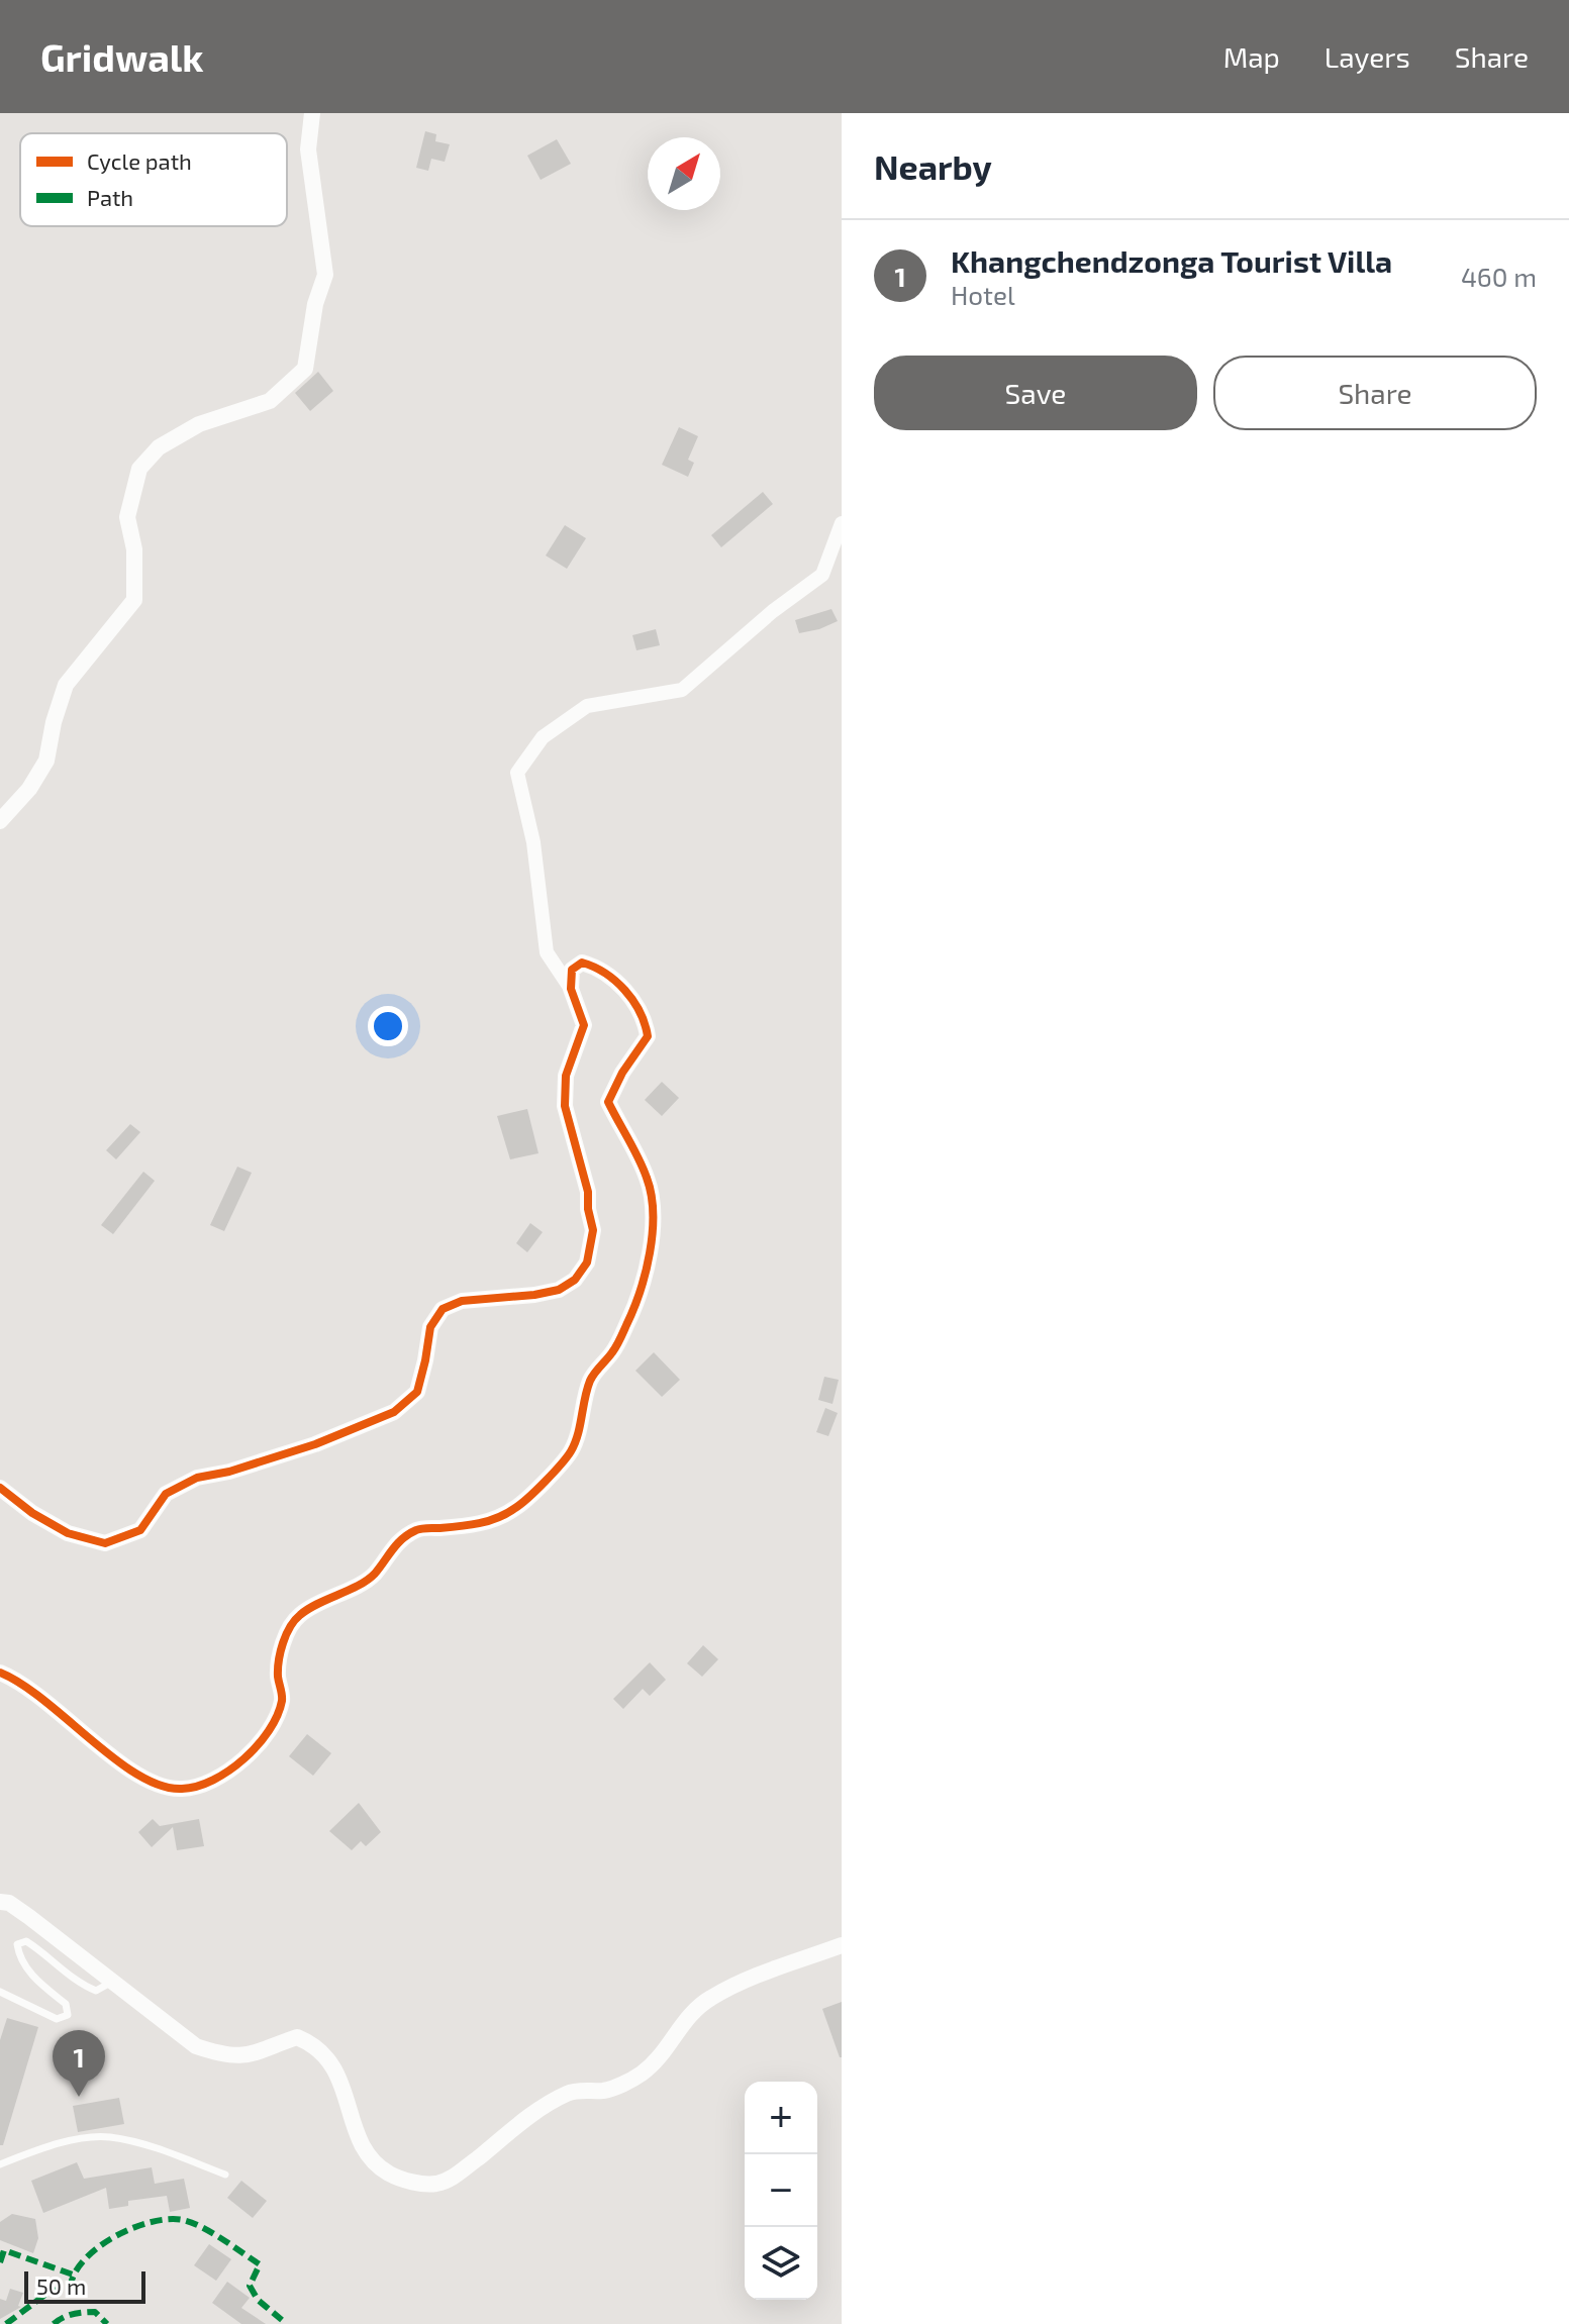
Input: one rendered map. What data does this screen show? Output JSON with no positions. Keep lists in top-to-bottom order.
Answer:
{
  "legend": ["Cycle path", "Path"],
  "scale_bar": "50 m",
  "north": "top right",
  "page": {
    "header": "Gridwalk",
    "nav": ["Map", "Layers", "Share"],
    "heading": "Nearby",
    "list": [
      {
        "mark": "1",
        "name": "Khangchendzonga Tourist Villa",
        "note": "Hotel",
        "value": "460 m"
      }
    ],
    "buttons": ["Save", "Share"],
    "pins": "1",
    "map_buttons": ["+", "−"],
    "scale": "50 m"
  }
}
